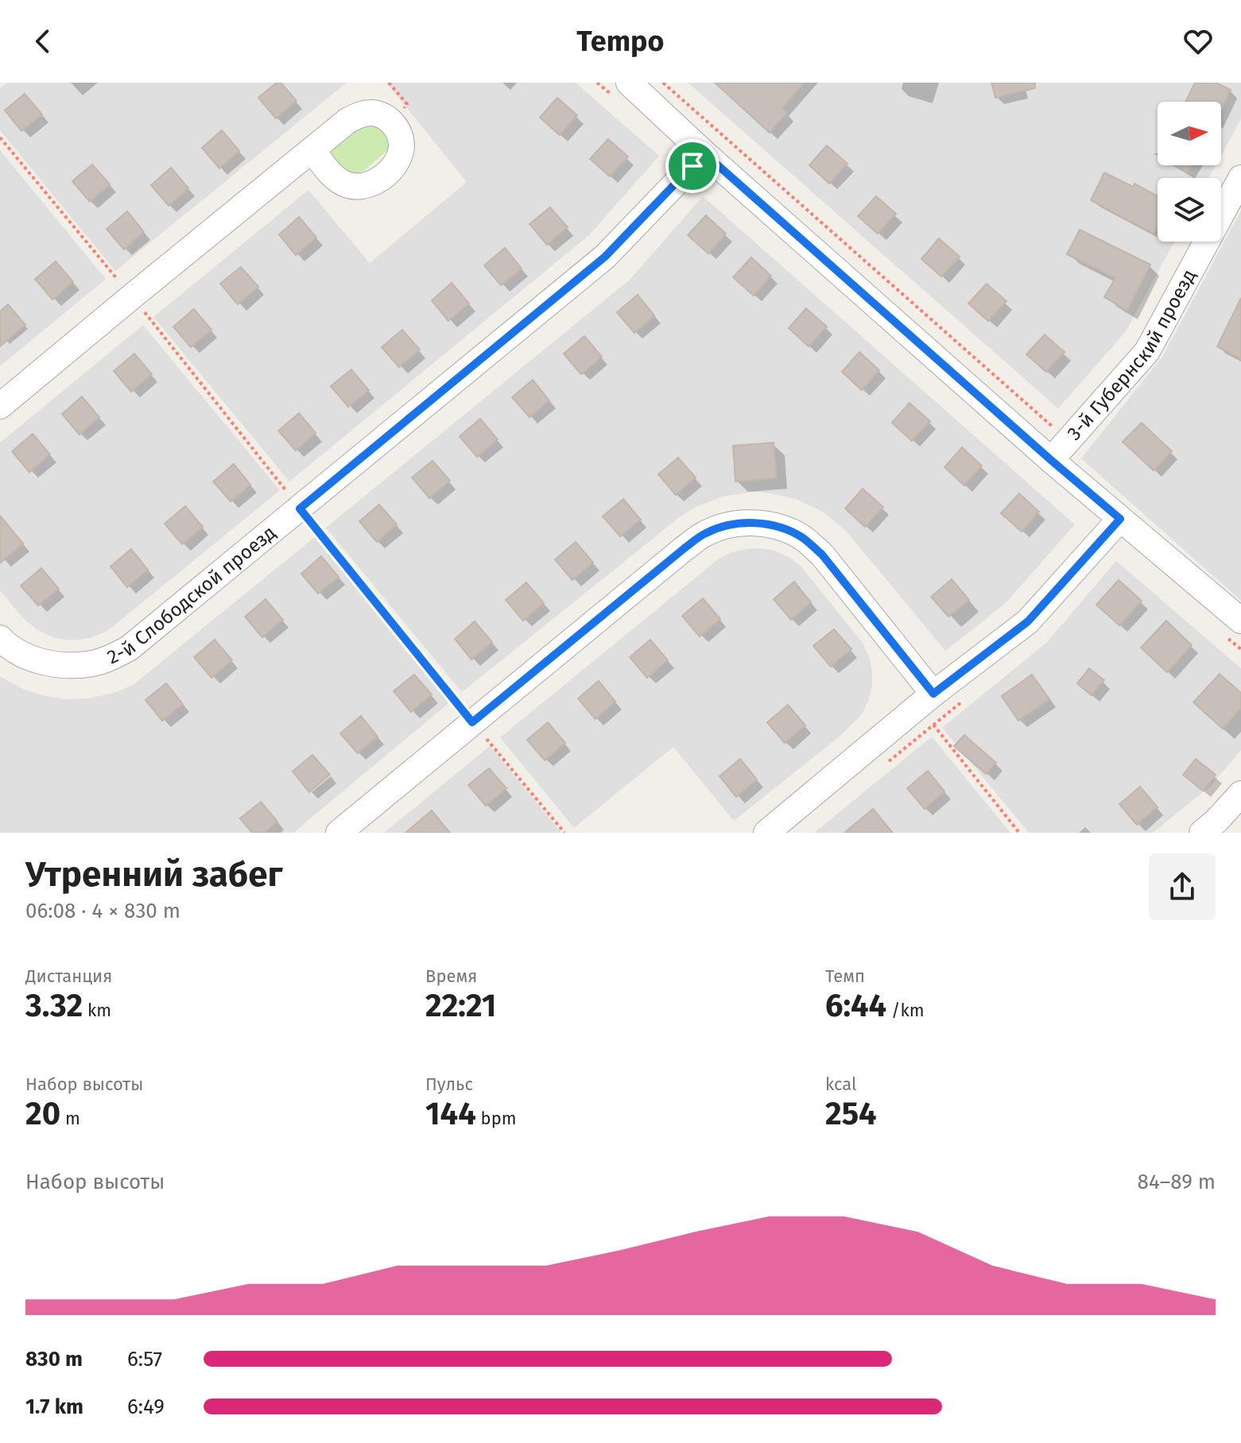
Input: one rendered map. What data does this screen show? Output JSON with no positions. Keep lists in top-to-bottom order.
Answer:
{
  "streets": {
    "street": ["3-й Губернский проезд", "2-й Слободской проезд"]
  },
  "north": "right",
  "page": {
    "header": "Tempo",
    "heading": ["Утренний забег", "06:08 · 4 × 830 m"],
    "stats": [
      ["Дистанция", "3.32 km"],
      ["Время", "22:21"],
      ["Темп", "6:44 /km"],
      ["Набор высоты", "20 m"],
      ["Пульс", "144 bpm"],
      ["kcal", "254"]
    ],
    "chart": ["Набор высоты", "84–89 m"],
    "list": [
      {
        "name": "830 m",
        "note": "6:57"
      },
      {
        "name": "1.7 km",
        "note": "6:49"
      }
    ]
  }
}
